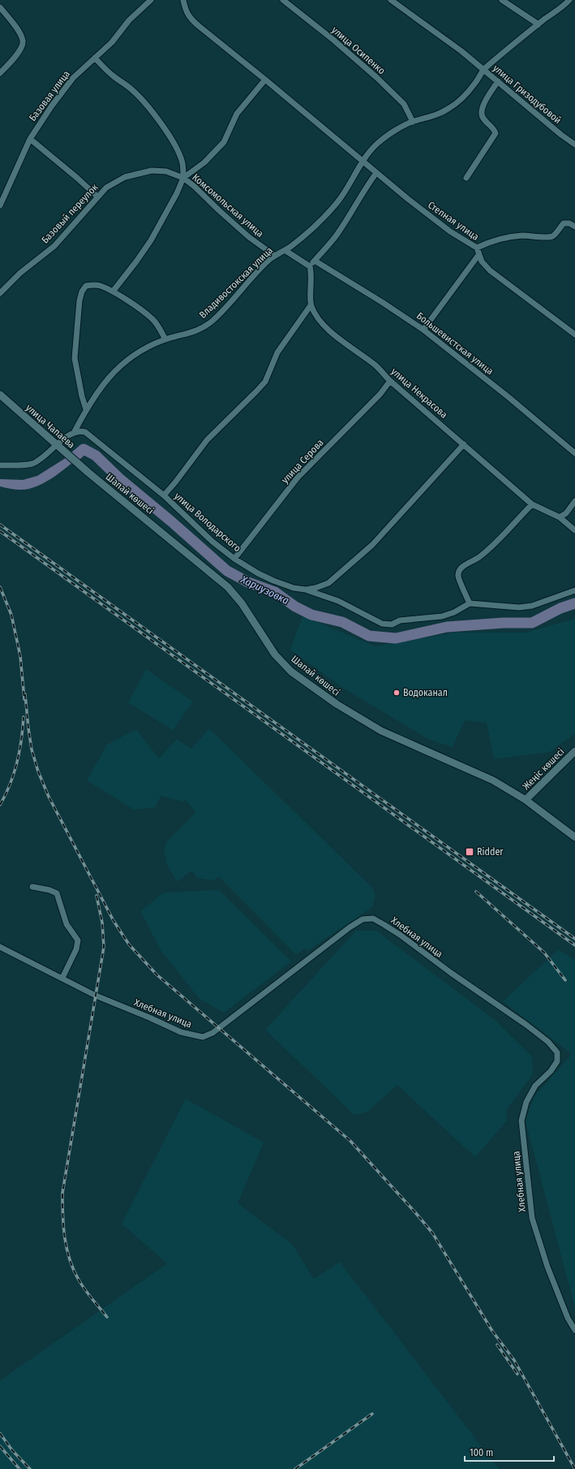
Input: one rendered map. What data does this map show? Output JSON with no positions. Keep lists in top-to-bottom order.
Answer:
{
  "streets": {
    "street": [
      "улица Осипенко",
      "улица Гризодубовой",
      "Базовая улица",
      "Комсомольская улица",
      "Базовый переулок",
      "Степная улица",
      "Владивостокская улица",
      "Большевистская улица",
      "улица Некрасова",
      "улица Чапаева",
      "улица Серова",
      "Шапай көшесі",
      "улица Володарского",
      "Жеңіс көшесі",
      "Хлебная улица"
    ]
  },
  "crossings": [
    ["улица Осипенко", "Владивостокская улица"],
    ["улица Гризодубовой", "Владивостокская улица"],
    ["Базовая улица", "Комсомольская улица"],
    ["Комсомольская улица", "Базовый переулок"],
    ["Комсомольская улица", "Владивостокская улица"],
    ["Степная улица", "Владивостокская улица"],
    ["Владивостокская улица", "улица Володарского"],
    ["улица Некрасова", "улица Серова"],
    ["улица Некрасова", "улица Володарского"],
    ["улица Чапаева", "Шапай көшесі"],
    ["улица Серова", "улица Володарского"],
    ["Шапай көшесі", "Жеңіс көшесі"]
  ],
  "water": ["Хариузовка"],
  "places": {
    "other": ["Водоканал"],
    "transit": ["Ridder"]
  },
  "scale_bar": "100 m"
}
